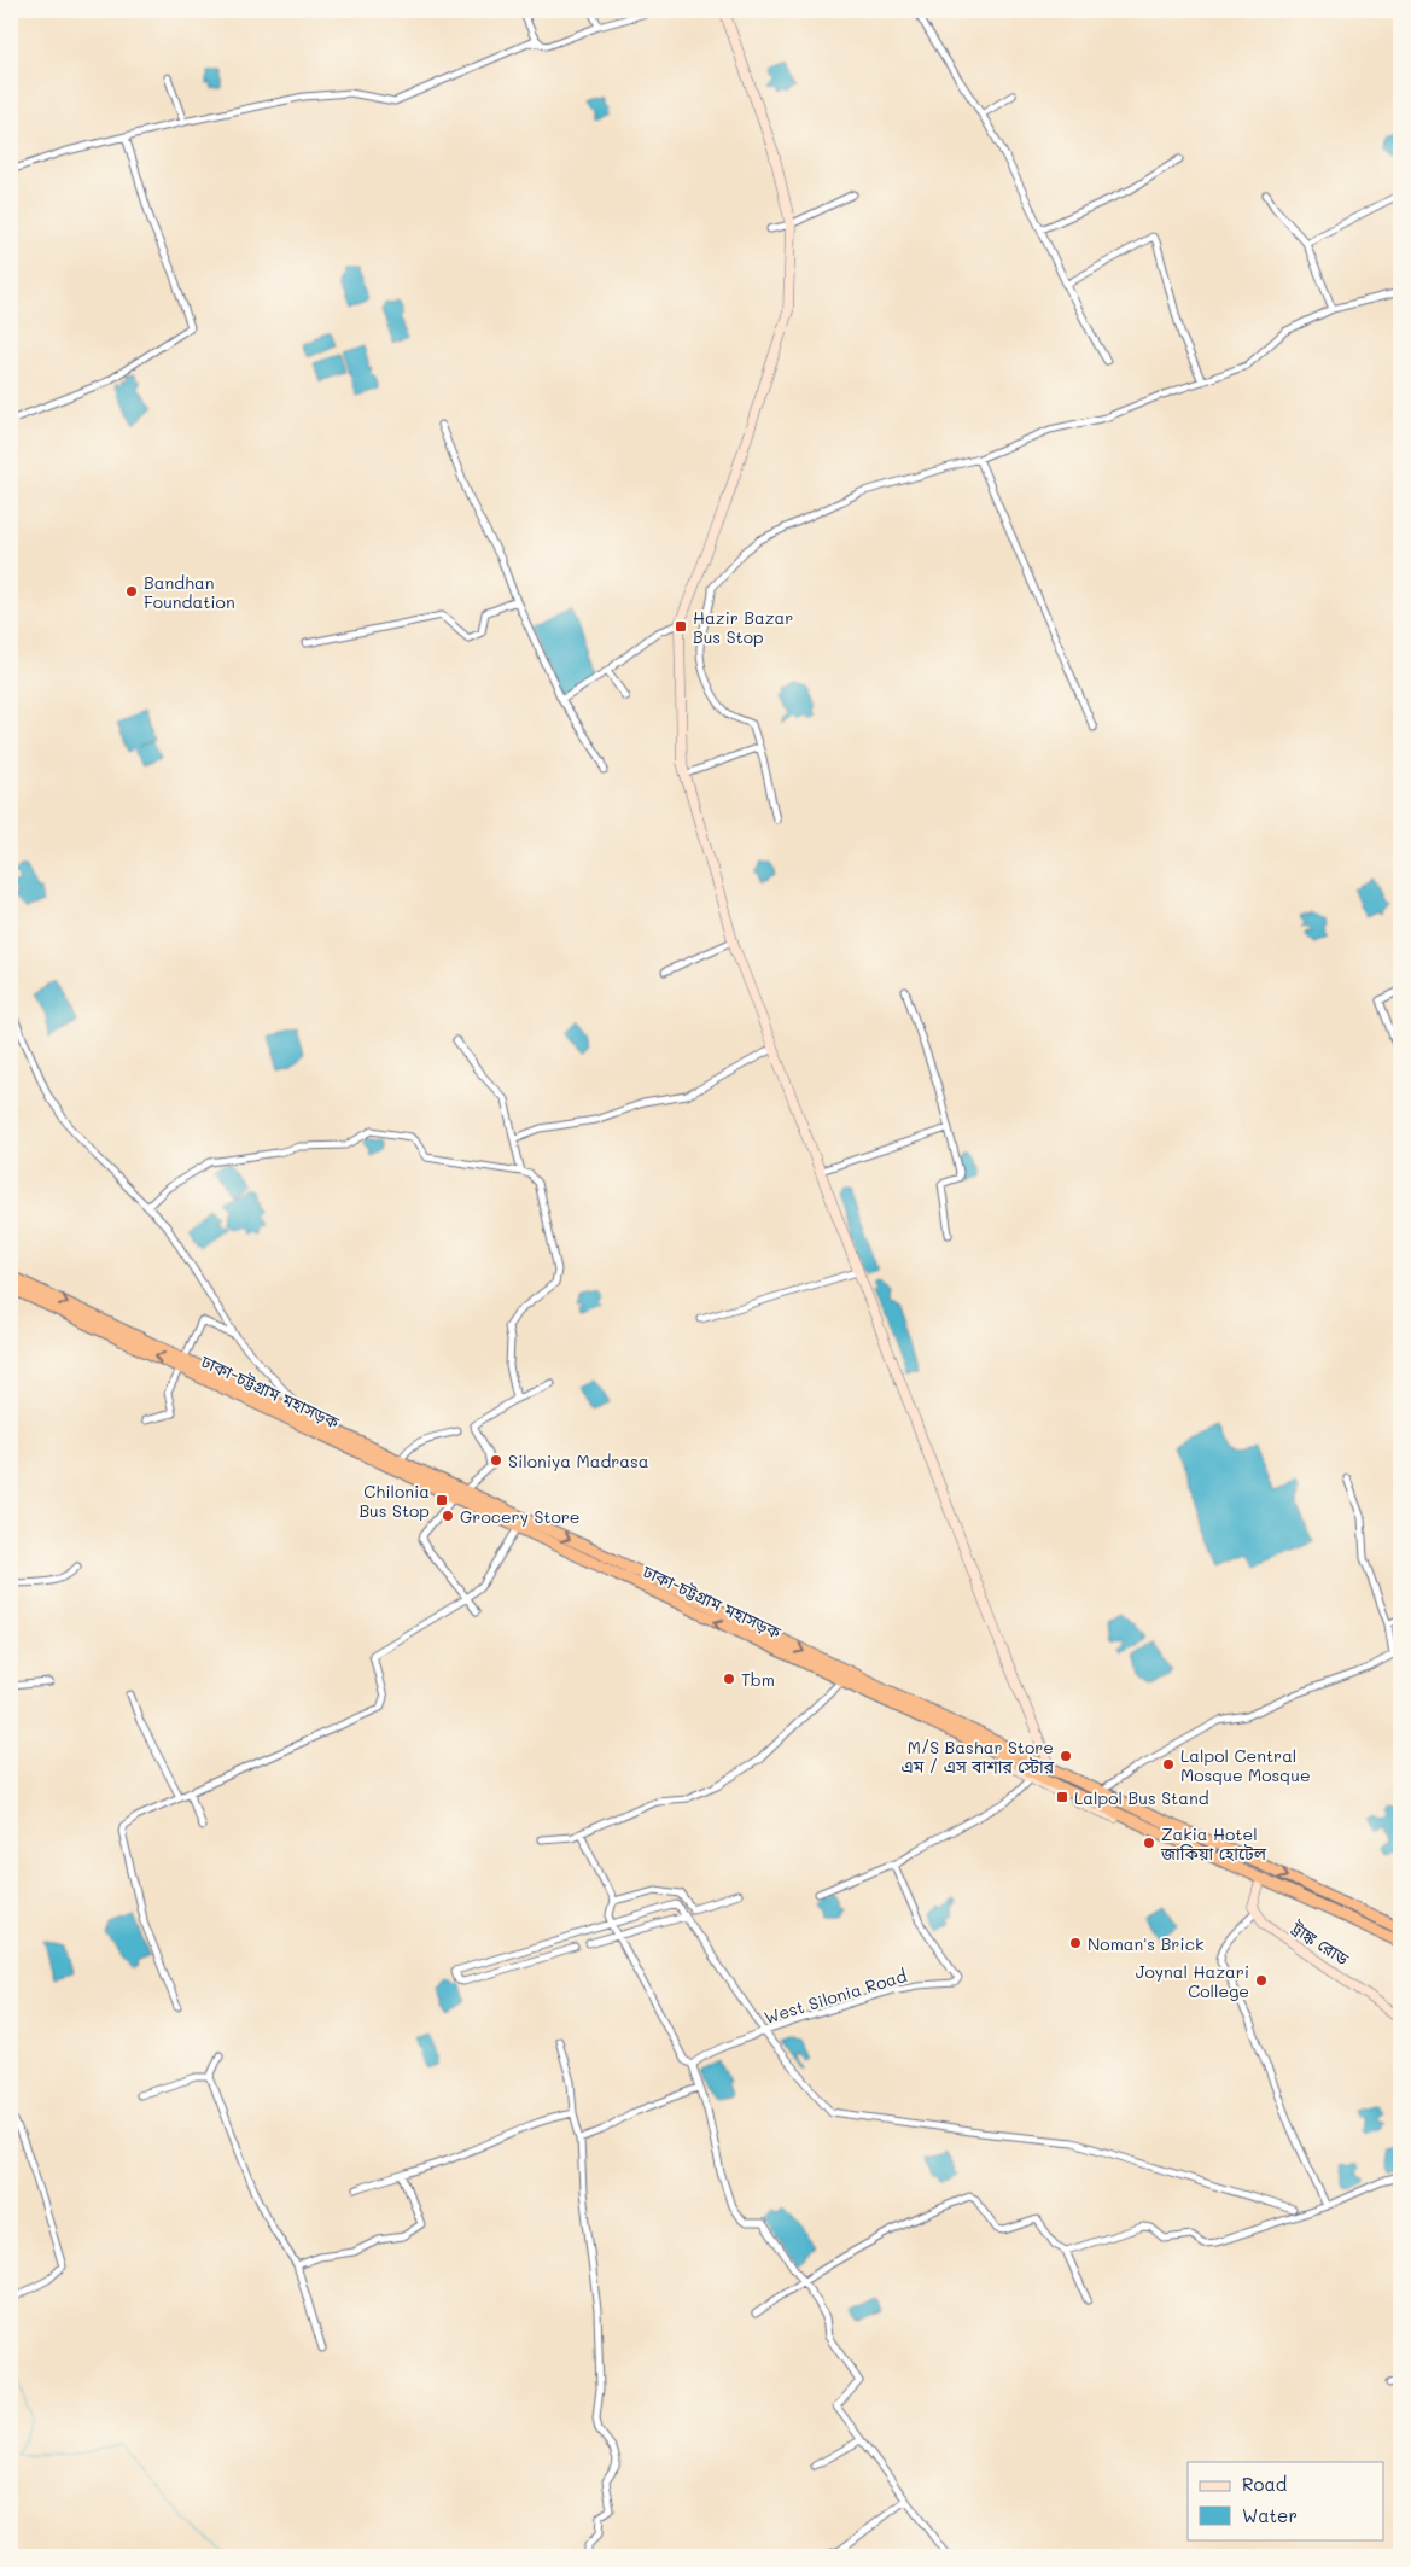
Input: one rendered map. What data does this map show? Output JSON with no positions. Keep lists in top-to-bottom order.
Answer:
{
  "streets": {
    "highway": ["ঢাকা-চট্টগ্রাম মহাসড়ক"],
    "main road": ["ট্রাঙ্ক রোড"],
    "street": ["West Silonia Road"]
  },
  "places": {
    "other": [
      "Bandhan Foundation",
      "Siloniya Madrasa",
      "Grocery Store",
      "Tbm",
      "M/S Bashar Store এম / এস বাশার স্টোর",
      "Lalpol Central Mosque Mosque",
      "Zakia Hotel জাকিয়া হোটেল",
      "Noman's Brick",
      "Joynal Hazari College"
    ],
    "transit": ["Hazir Bazar Bus Stop", "Chilonia Bus Stop", "Lalpol Bus Stand"]
  },
  "legend": ["Road", "Water"]
}
